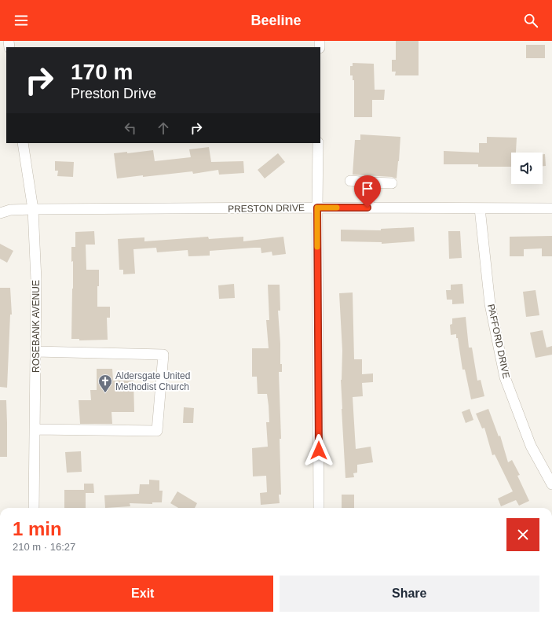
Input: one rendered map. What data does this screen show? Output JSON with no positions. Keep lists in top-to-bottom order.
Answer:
{
  "streets": {
    "street": ["PRESTON DRIVE", "ROSEBANK AVENUE", "PAFFORD DRIVE"]
  },
  "crossings": [
    ["PRESTON DRIVE", "ROSEBANK AVENUE"],
    ["PRESTON DRIVE", "PAFFORD DRIVE"]
  ],
  "places": {
    "church": ["Aldersgate United Methodist Church"]
  },
  "page": {
    "header": "Beeline",
    "turn": ["170 m", "Preston Drive"],
    "heading": ["1 min", "210 m · 16:27"],
    "buttons": ["Exit", "Share"]
  }
}
